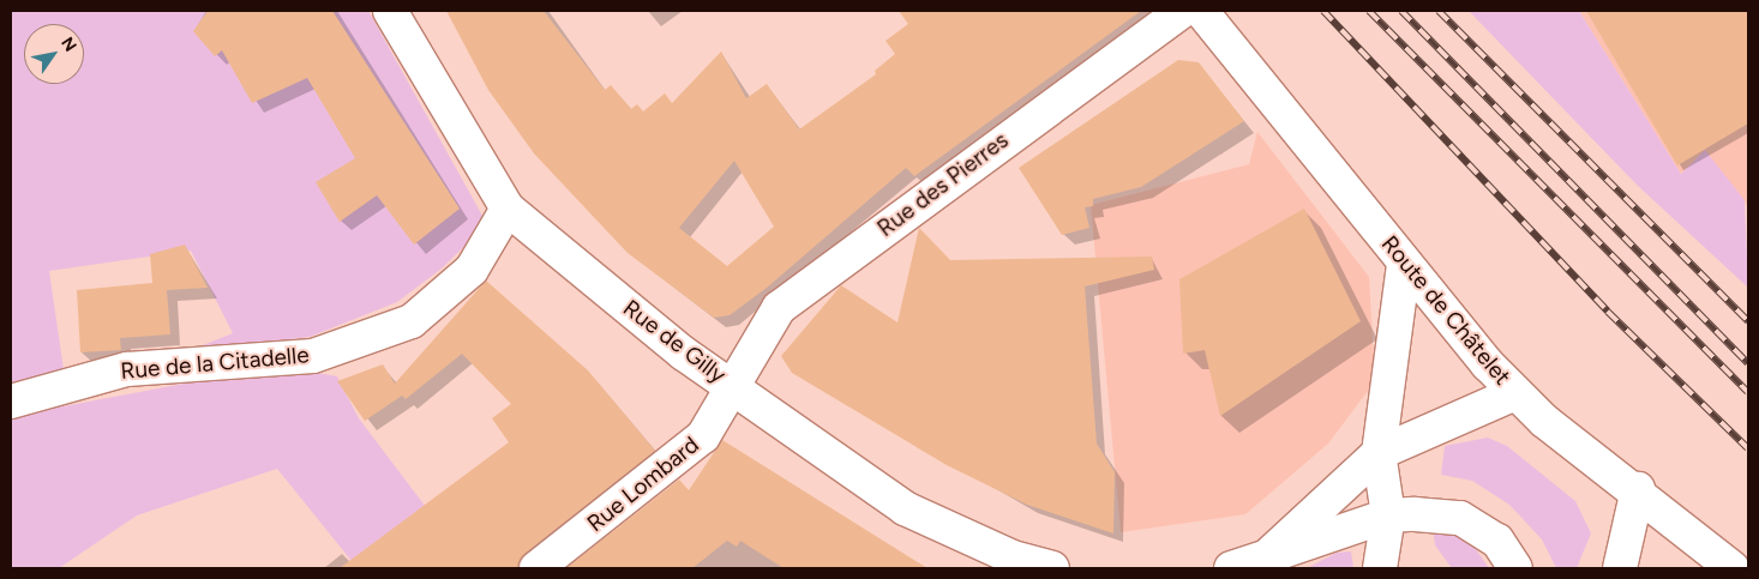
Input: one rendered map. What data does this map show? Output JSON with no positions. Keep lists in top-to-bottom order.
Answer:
{
  "streets": {
    "main road": [
      "Rue des Pierres",
      "Route de Châtelet",
      "Rue de Gilly",
      "Rue de la Citadelle",
      "Rue Lombard"
    ]
  },
  "crossings": [
    ["Rue des Pierres", "Rue de Gilly"],
    ["Rue des Pierres", "Rue Lombard"],
    ["Rue de Gilly", "Rue de la Citadelle"],
    ["Rue de Gilly", "Rue Lombard"]
  ],
  "north": "top right"
}
